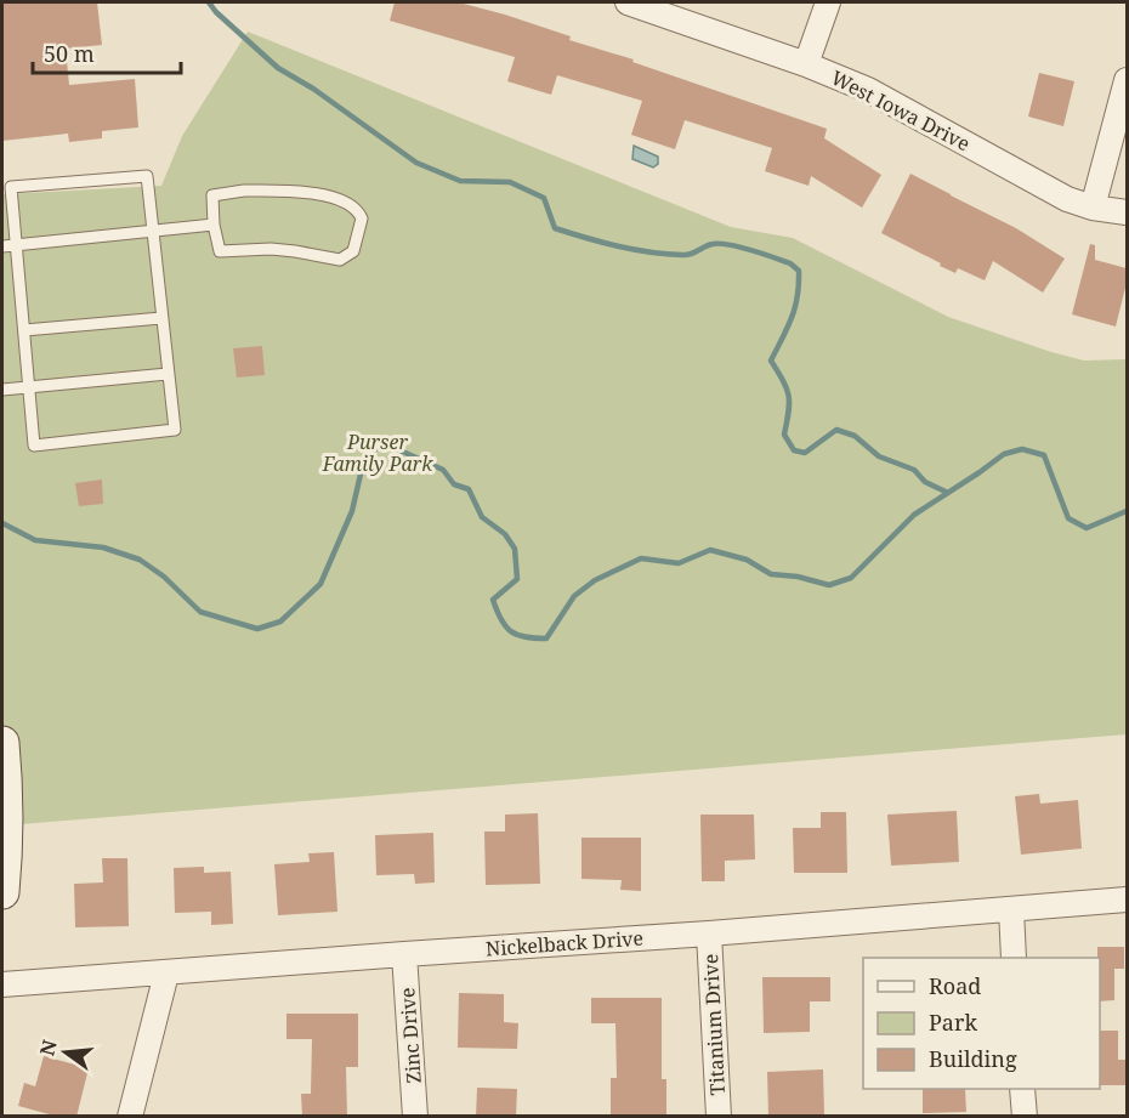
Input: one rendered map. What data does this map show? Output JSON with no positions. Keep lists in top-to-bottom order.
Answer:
{
  "streets": {
    "street": [
      "West Iowa Drive",
      "Nickelback Drive",
      "Titanium Drive",
      "Zinc Drive"
    ]
  },
  "crossings": [
    ["Nickelback Drive", "Titanium Drive"],
    ["Nickelback Drive", "Zinc Drive"]
  ],
  "parks": ["Purser Family Park"],
  "legend": ["Road", "Park", "Building"],
  "scale_bar": "50 m",
  "north": "left"
}
